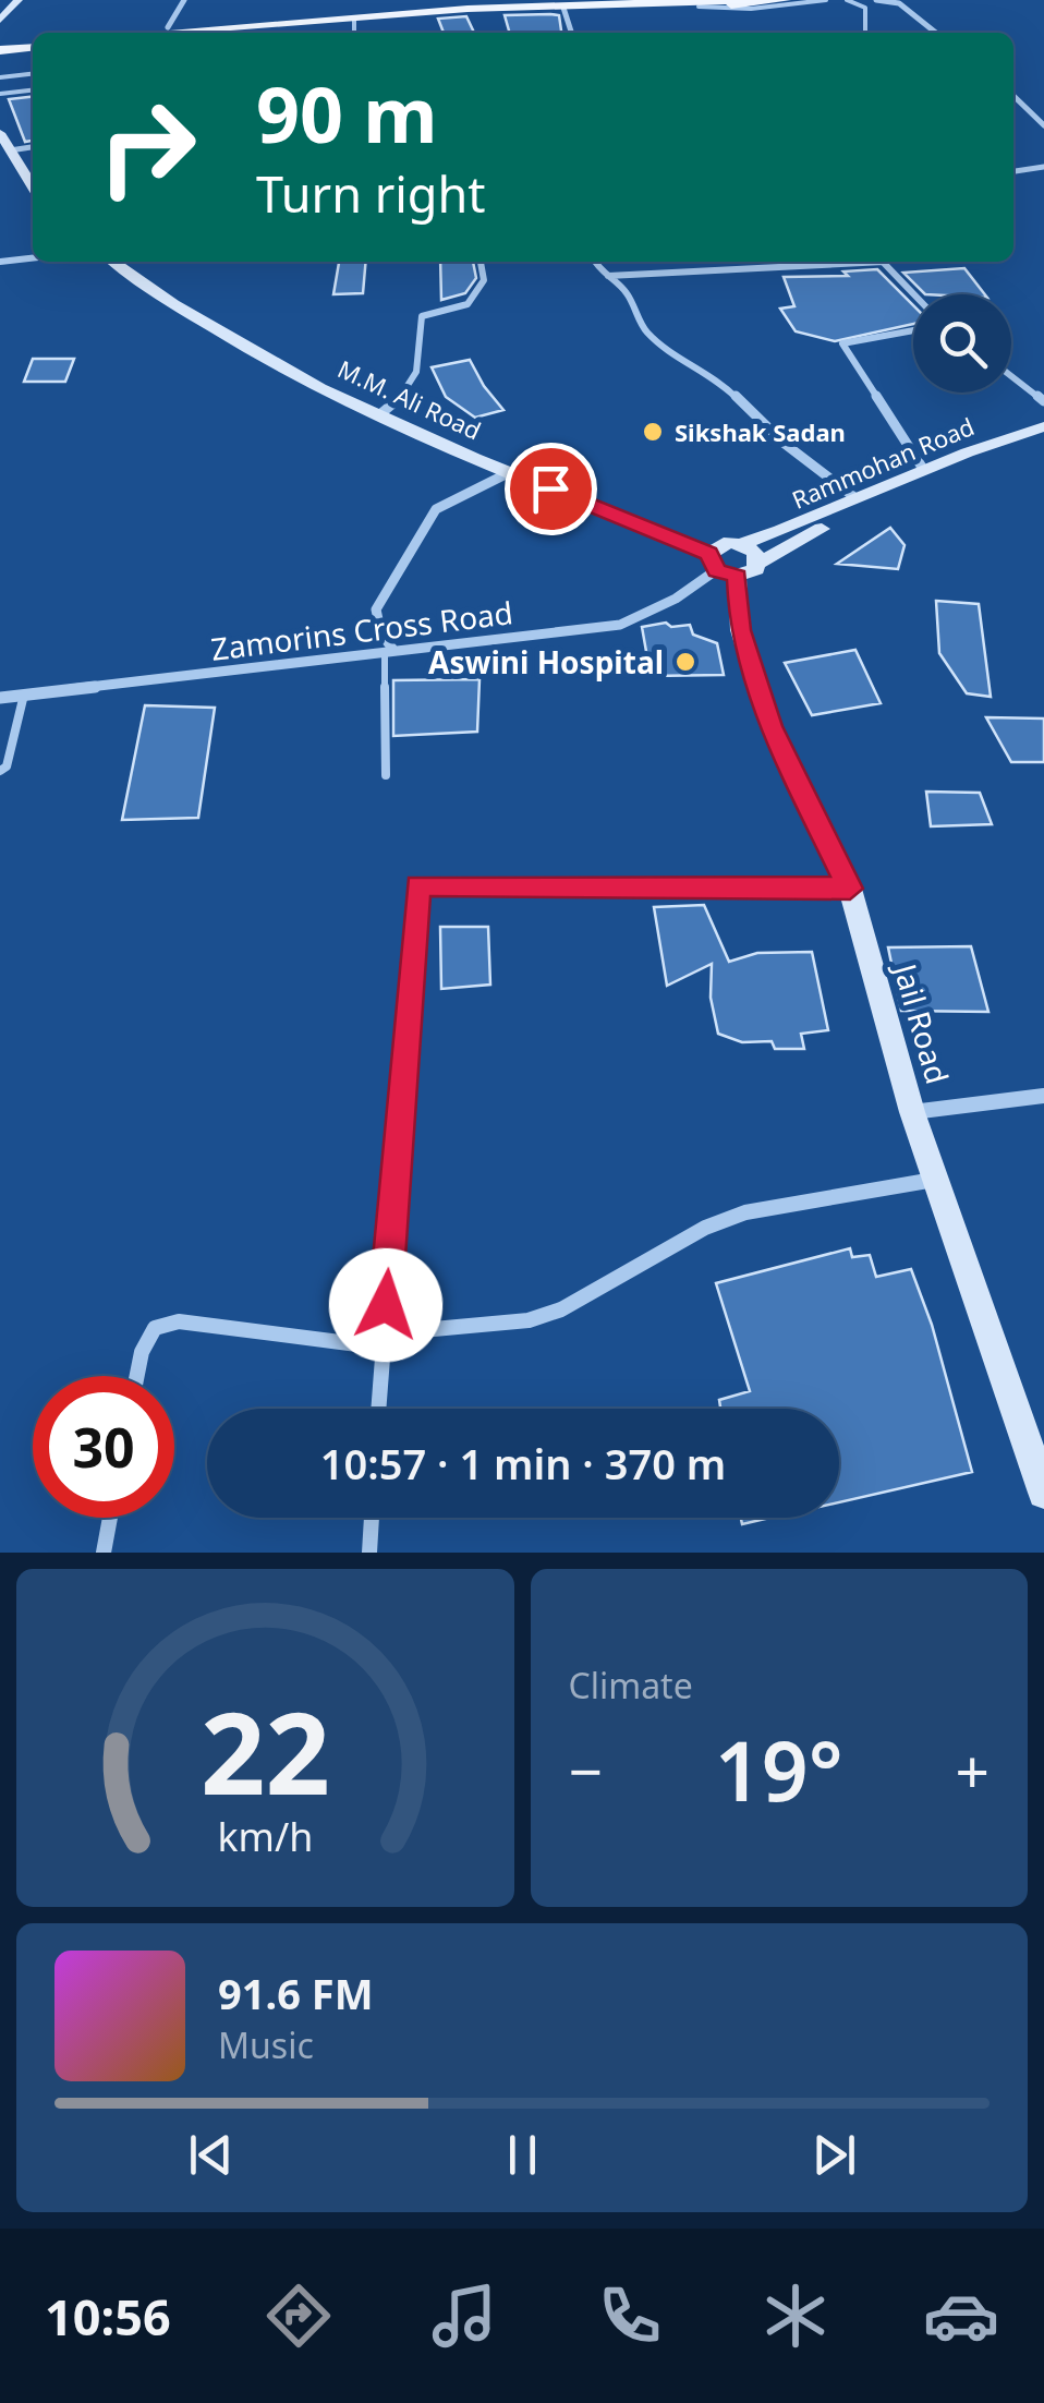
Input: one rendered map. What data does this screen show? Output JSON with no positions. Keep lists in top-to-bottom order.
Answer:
{
  "streets": {
    "main road": ["M.M. Ali Road", "Rammohan Road", "Jail Road"],
    "street": ["Zamorins Cross Road"]
  },
  "crossings": [
    ["M.M. Ali Road", "Rammohan Road"],
    ["M.M. Ali Road", "Zamorins Cross Road"],
    ["M.M. Ali Road", "Jail Road"],
    ["Rammohan Road", "Zamorins Cross Road"],
    ["Rammohan Road", "Jail Road"],
    ["Zamorins Cross Road", "Jail Road"]
  ],
  "places": ["Sikshak Sadan", "Aswini Hospital"],
  "page": {
    "turn": ["90 m", "Turn right"],
    "limit": "30",
    "trip": "10:57 · 1 min · 370 m",
    "tile": "Climate",
    "heat": ["−", "19°", "+"],
    "song": ["91.6 FM", "Music"],
    "tabs": "10:56",
    "gauge": ["22", "km/h"]
  }
}
